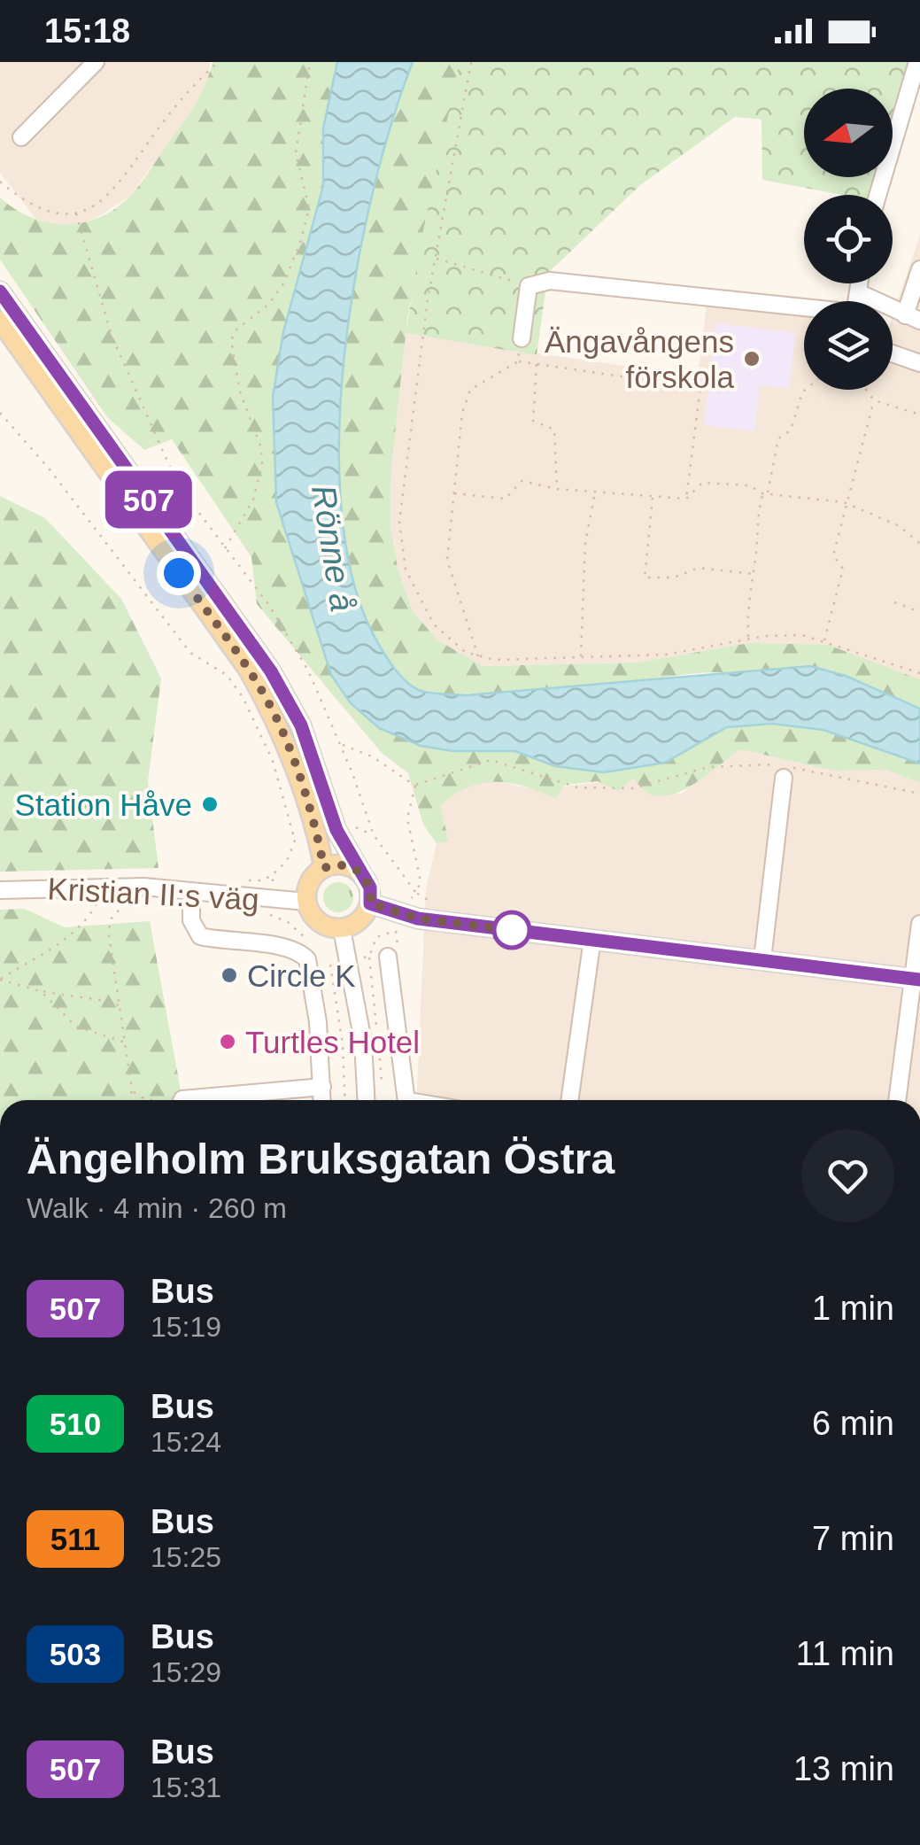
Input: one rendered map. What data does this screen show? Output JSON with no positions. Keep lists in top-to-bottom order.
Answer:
{
  "streets": {
    "street": ["Kristian II:s väg"]
  },
  "water": ["Rönne å"],
  "places": [
    "Ängavångens förskola",
    "Station Håve",
    "Circle K",
    "Turtles Hotel"
  ],
  "lines": ["bus line 507"],
  "north": "left",
  "page": {
    "status": "15:18",
    "on_map": "507",
    "heading": ["Ängelholm Bruksgatan Östra", "Walk · 4 min · 260 m"],
    "list": [
      {
        "mark": "507",
        "name": "Bus",
        "note": "15:19",
        "value": "1 min"
      },
      {
        "mark": "510",
        "name": "Bus",
        "note": "15:24",
        "value": "6 min"
      },
      {
        "mark": "511",
        "name": "Bus",
        "note": "15:25",
        "value": "7 min"
      },
      {
        "mark": "503",
        "name": "Bus",
        "note": "15:29",
        "value": "11 min"
      },
      {
        "mark": "507",
        "name": "Bus",
        "note": "15:31",
        "value": "13 min"
      }
    ]
  }
}
